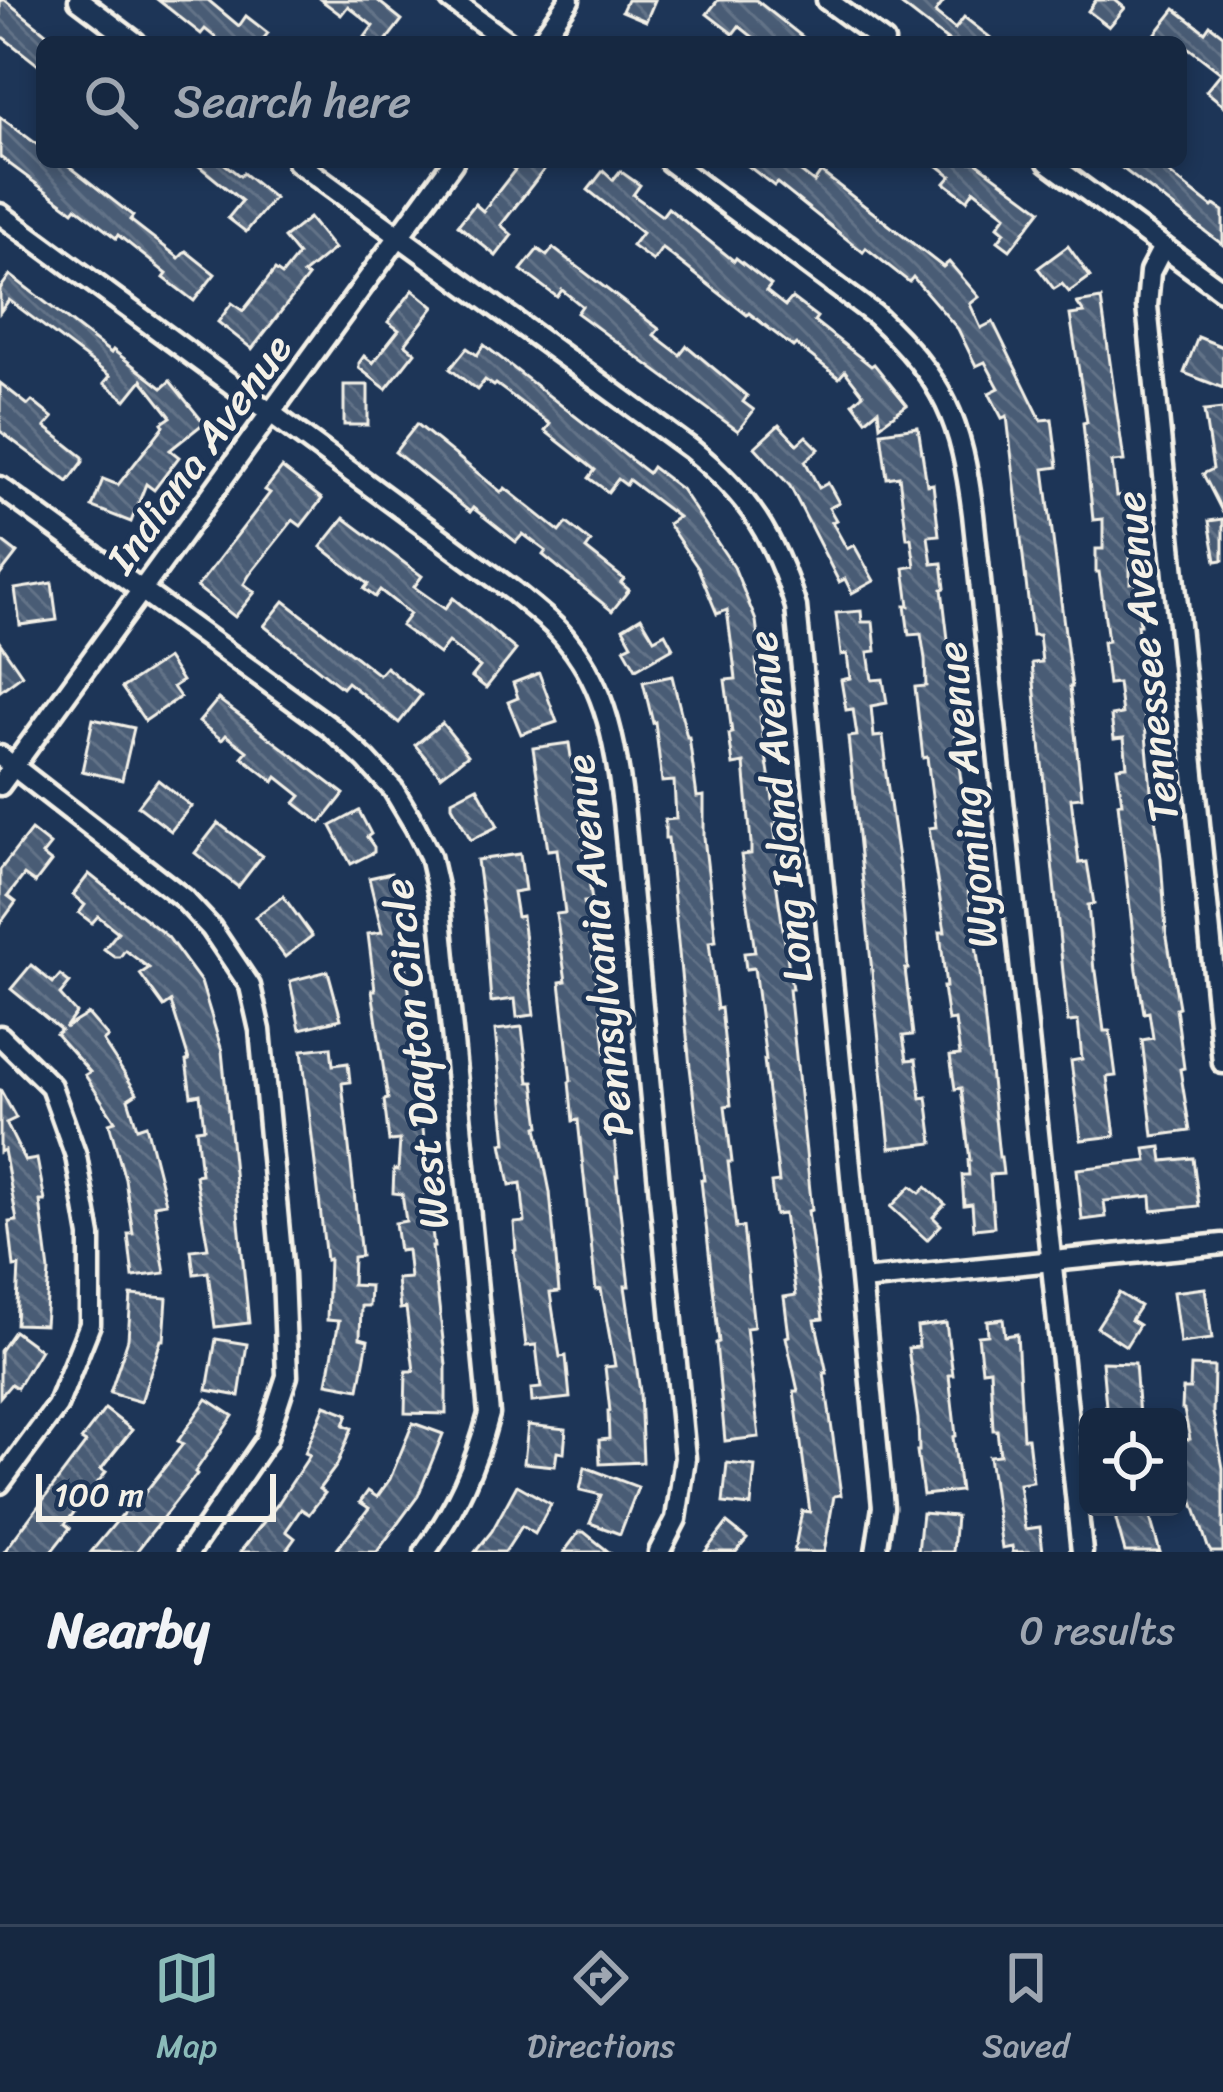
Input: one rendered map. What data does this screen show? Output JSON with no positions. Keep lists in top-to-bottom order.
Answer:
{
  "streets": {
    "street": [
      "Indiana Avenue",
      "Tennessee Avenue",
      "Wyoming Avenue",
      "Long Island Avenue",
      "Pennsylvania Avenue",
      "West Dayton Circle"
    ]
  },
  "crossings": [
    ["Indiana Avenue", "Long Island Avenue"],
    ["Indiana Avenue", "Pennsylvania Avenue"],
    ["Indiana Avenue", "West Dayton Circle"]
  ],
  "scale_bar": "100 m",
  "page": {
    "search": "Search here",
    "scale": "100 m",
    "heading": ["Nearby", "0 results"],
    "nav": ["Map", "Directions", "Saved"]
  }
}
